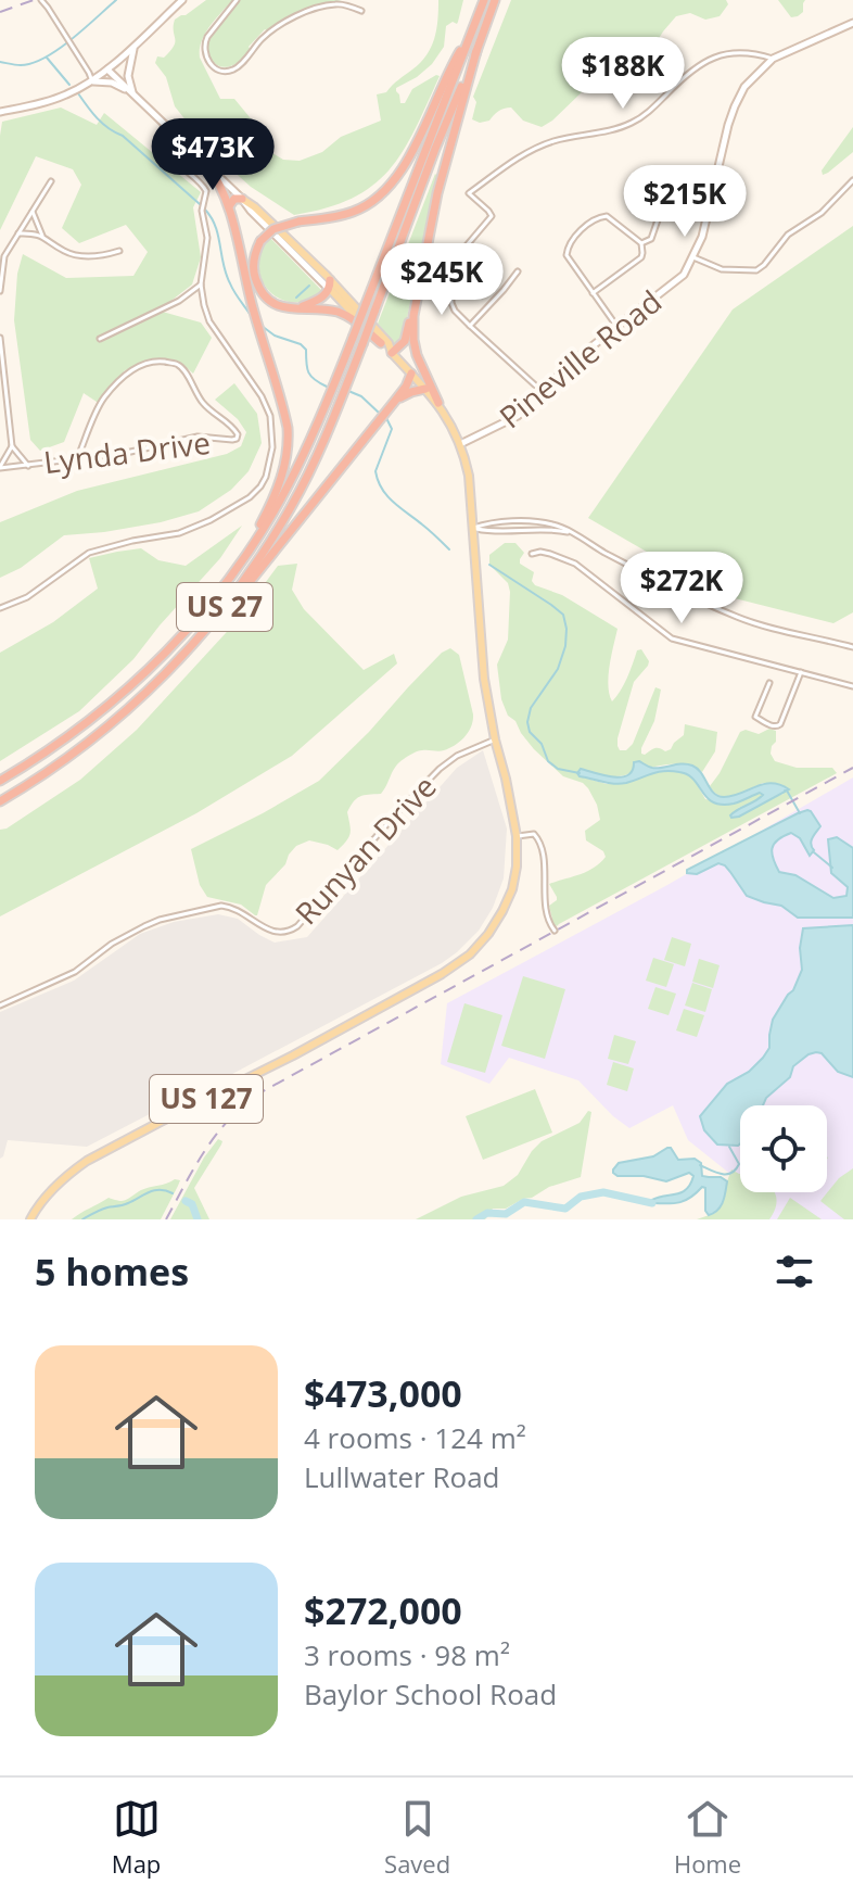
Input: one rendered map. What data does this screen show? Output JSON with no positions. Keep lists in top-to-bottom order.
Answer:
{
  "streets": {
    "highway": ["US 27"],
    "main road": ["Pineville Road", "US 127"],
    "street": ["Lynda Drive", "Runyan Drive"]
  },
  "crossings": [
    ["Pineville Road", "US 127"],
    ["Runyan Drive", "US 127"]
  ],
  "page": {
    "price": [
      "$188K",
      "$473K",
      "$215K",
      "$245K",
      "$272K"
    ],
    "heading": "5 homes",
    "list": [
      {
        "name": "$473,000",
        "note": "4 rooms · 124 m² · Lullwater Road"
      },
      {
        "name": "$272,000",
        "note": "3 rooms · 98 m² · Baylor School Road"
      }
    ],
    "tabs": ["Map", "Saved", "Home"]
  }
}
